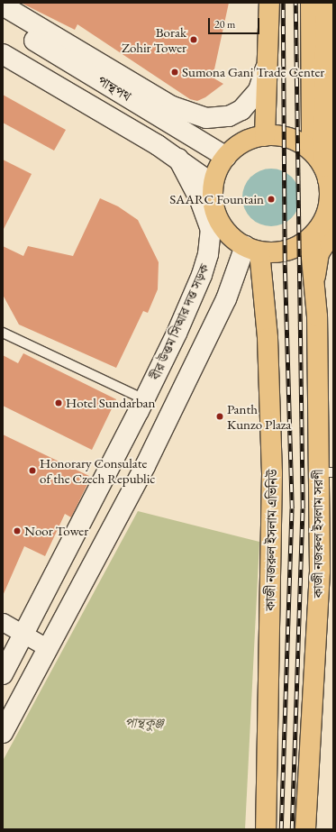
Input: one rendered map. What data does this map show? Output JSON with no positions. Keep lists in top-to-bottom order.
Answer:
{
  "streets": {
    "main road": [
      "পান্থপথ",
      "বীর উত্তম সিআর দত্ত সড়ক",
      "কাজী নজরুল ইসলাম সরণী",
      "কাজী নজরুল ইসলাম এভিনিউ"
    ]
  },
  "crossings": [
    ["পান্থপথ", "বীর উত্তম সিআর দত্ত সড়ক"],
    ["পান্থপথ", "কাজী নজরুল ইসলাম সরণী"],
    ["পান্থপথ", "কাজী নজরুল ইসলাম এভিনিউ"],
    ["কাজী নজরুল ইসলাম সরণী", "কাজী নজরুল ইসলাম এভিনিউ"]
  ],
  "parks": ["পান্থকুঞ্জ"],
  "places": [
    "Borak Zohir Tower",
    "Sumona Gani Trade Center",
    "SAARC Fountain",
    "Hotel Sundarban",
    "Panth Kunzo Plaza",
    "Honorary Consulate of the Czech Republic",
    "Noor Tower"
  ],
  "scale_bar": "20 m"
}
